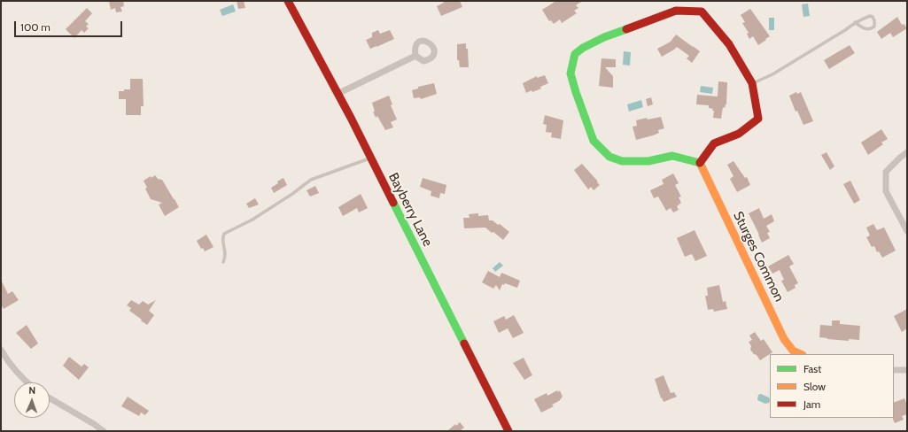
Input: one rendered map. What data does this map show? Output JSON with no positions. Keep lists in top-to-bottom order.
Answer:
{
  "streets": {
    "street": ["Bayberry Lane", "Sturges Common"]
  },
  "legend": ["Fast", "Slow", "Jam"],
  "scale_bar": "100 m",
  "north": "top"
}
